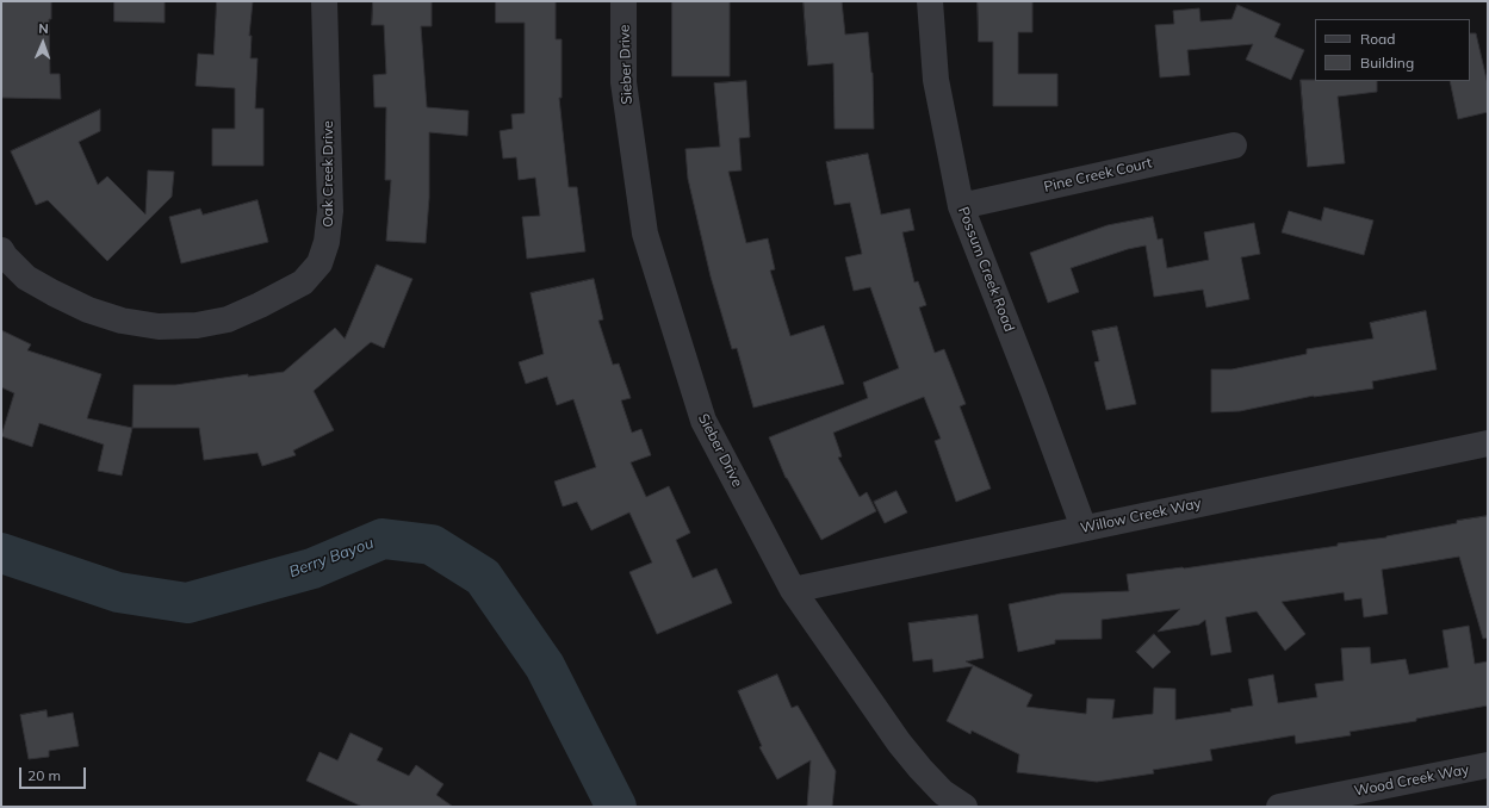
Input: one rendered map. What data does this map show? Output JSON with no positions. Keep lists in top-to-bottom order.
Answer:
{
  "streets": {
    "street": [
      "Sieber Drive",
      "Oak Creek Drive",
      "Pine Creek Court",
      "Possum Creek Road",
      "Willow Creek Way",
      "Wood Creek Way"
    ]
  },
  "crossings": [
    ["Sieber Drive", "Willow Creek Way"],
    ["Pine Creek Court", "Possum Creek Road"],
    ["Possum Creek Road", "Willow Creek Way"]
  ],
  "water": ["Berry Bayou"],
  "legend": ["Road", "Building"],
  "scale_bar": "20 m",
  "north": "top"
}
